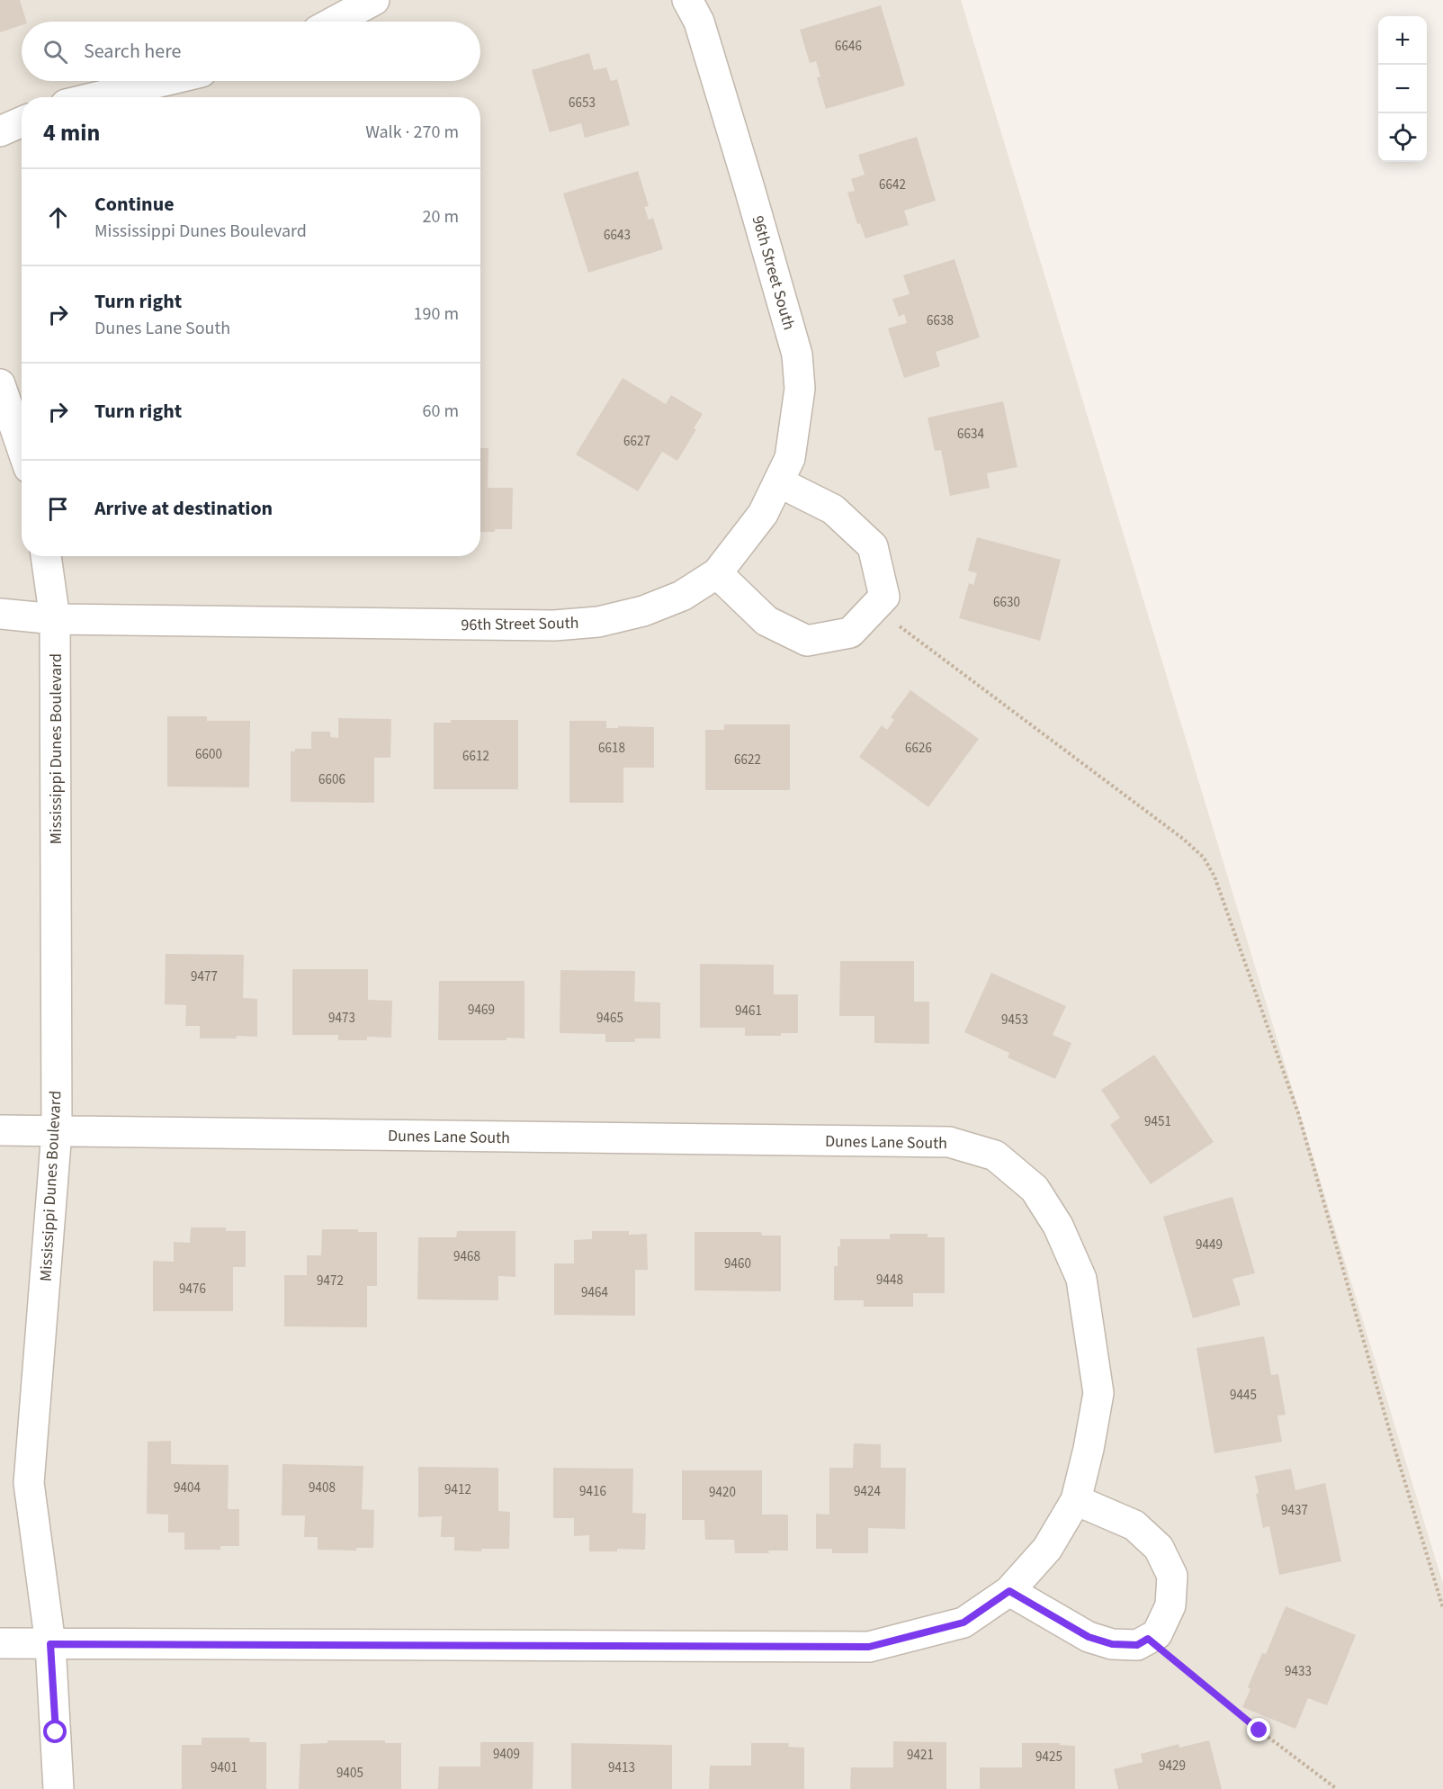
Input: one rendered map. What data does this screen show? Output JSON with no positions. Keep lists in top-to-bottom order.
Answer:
{
  "streets": {
    "street": ["96th Street South", "Mississippi Dunes Boulevard", "Dunes Lane South"]
  },
  "crossings": [
    ["96th Street South", "Mississippi Dunes Boulevard"],
    ["Mississippi Dunes Boulevard", "Dunes Lane South"]
  ],
  "house_numbers": [
    "6646",
    "6653",
    "6642",
    "6643",
    "6638",
    "6634",
    "6627",
    "6630",
    "6618",
    "6626",
    "6600",
    "6612",
    "6622",
    "6606",
    "9477",
    "9469",
    "9461",
    "9473",
    "9465",
    "9453",
    "9451",
    "9449",
    "9468",
    "9460",
    "9448",
    "9472",
    "9476",
    "9464",
    "9445",
    "9404",
    "9408",
    "9412",
    "9416",
    "9424",
    "9420",
    "9437",
    "9433",
    "9409",
    "9421",
    "9425",
    "9429",
    "9401",
    "9413",
    "9405"
  ],
  "page": {
    "map_buttons": ["+", "−"],
    "search": "Search here",
    "heading": ["4 min", "Walk · 270 m"],
    "list": [
      ["Continue", "Mississippi Dunes Boulevard", "20 m"],
      ["Turn right", "Dunes Lane South", "190 m"],
      ["Turn right", "60 m"],
      "Arrive at destination"
    ]
  }
}
